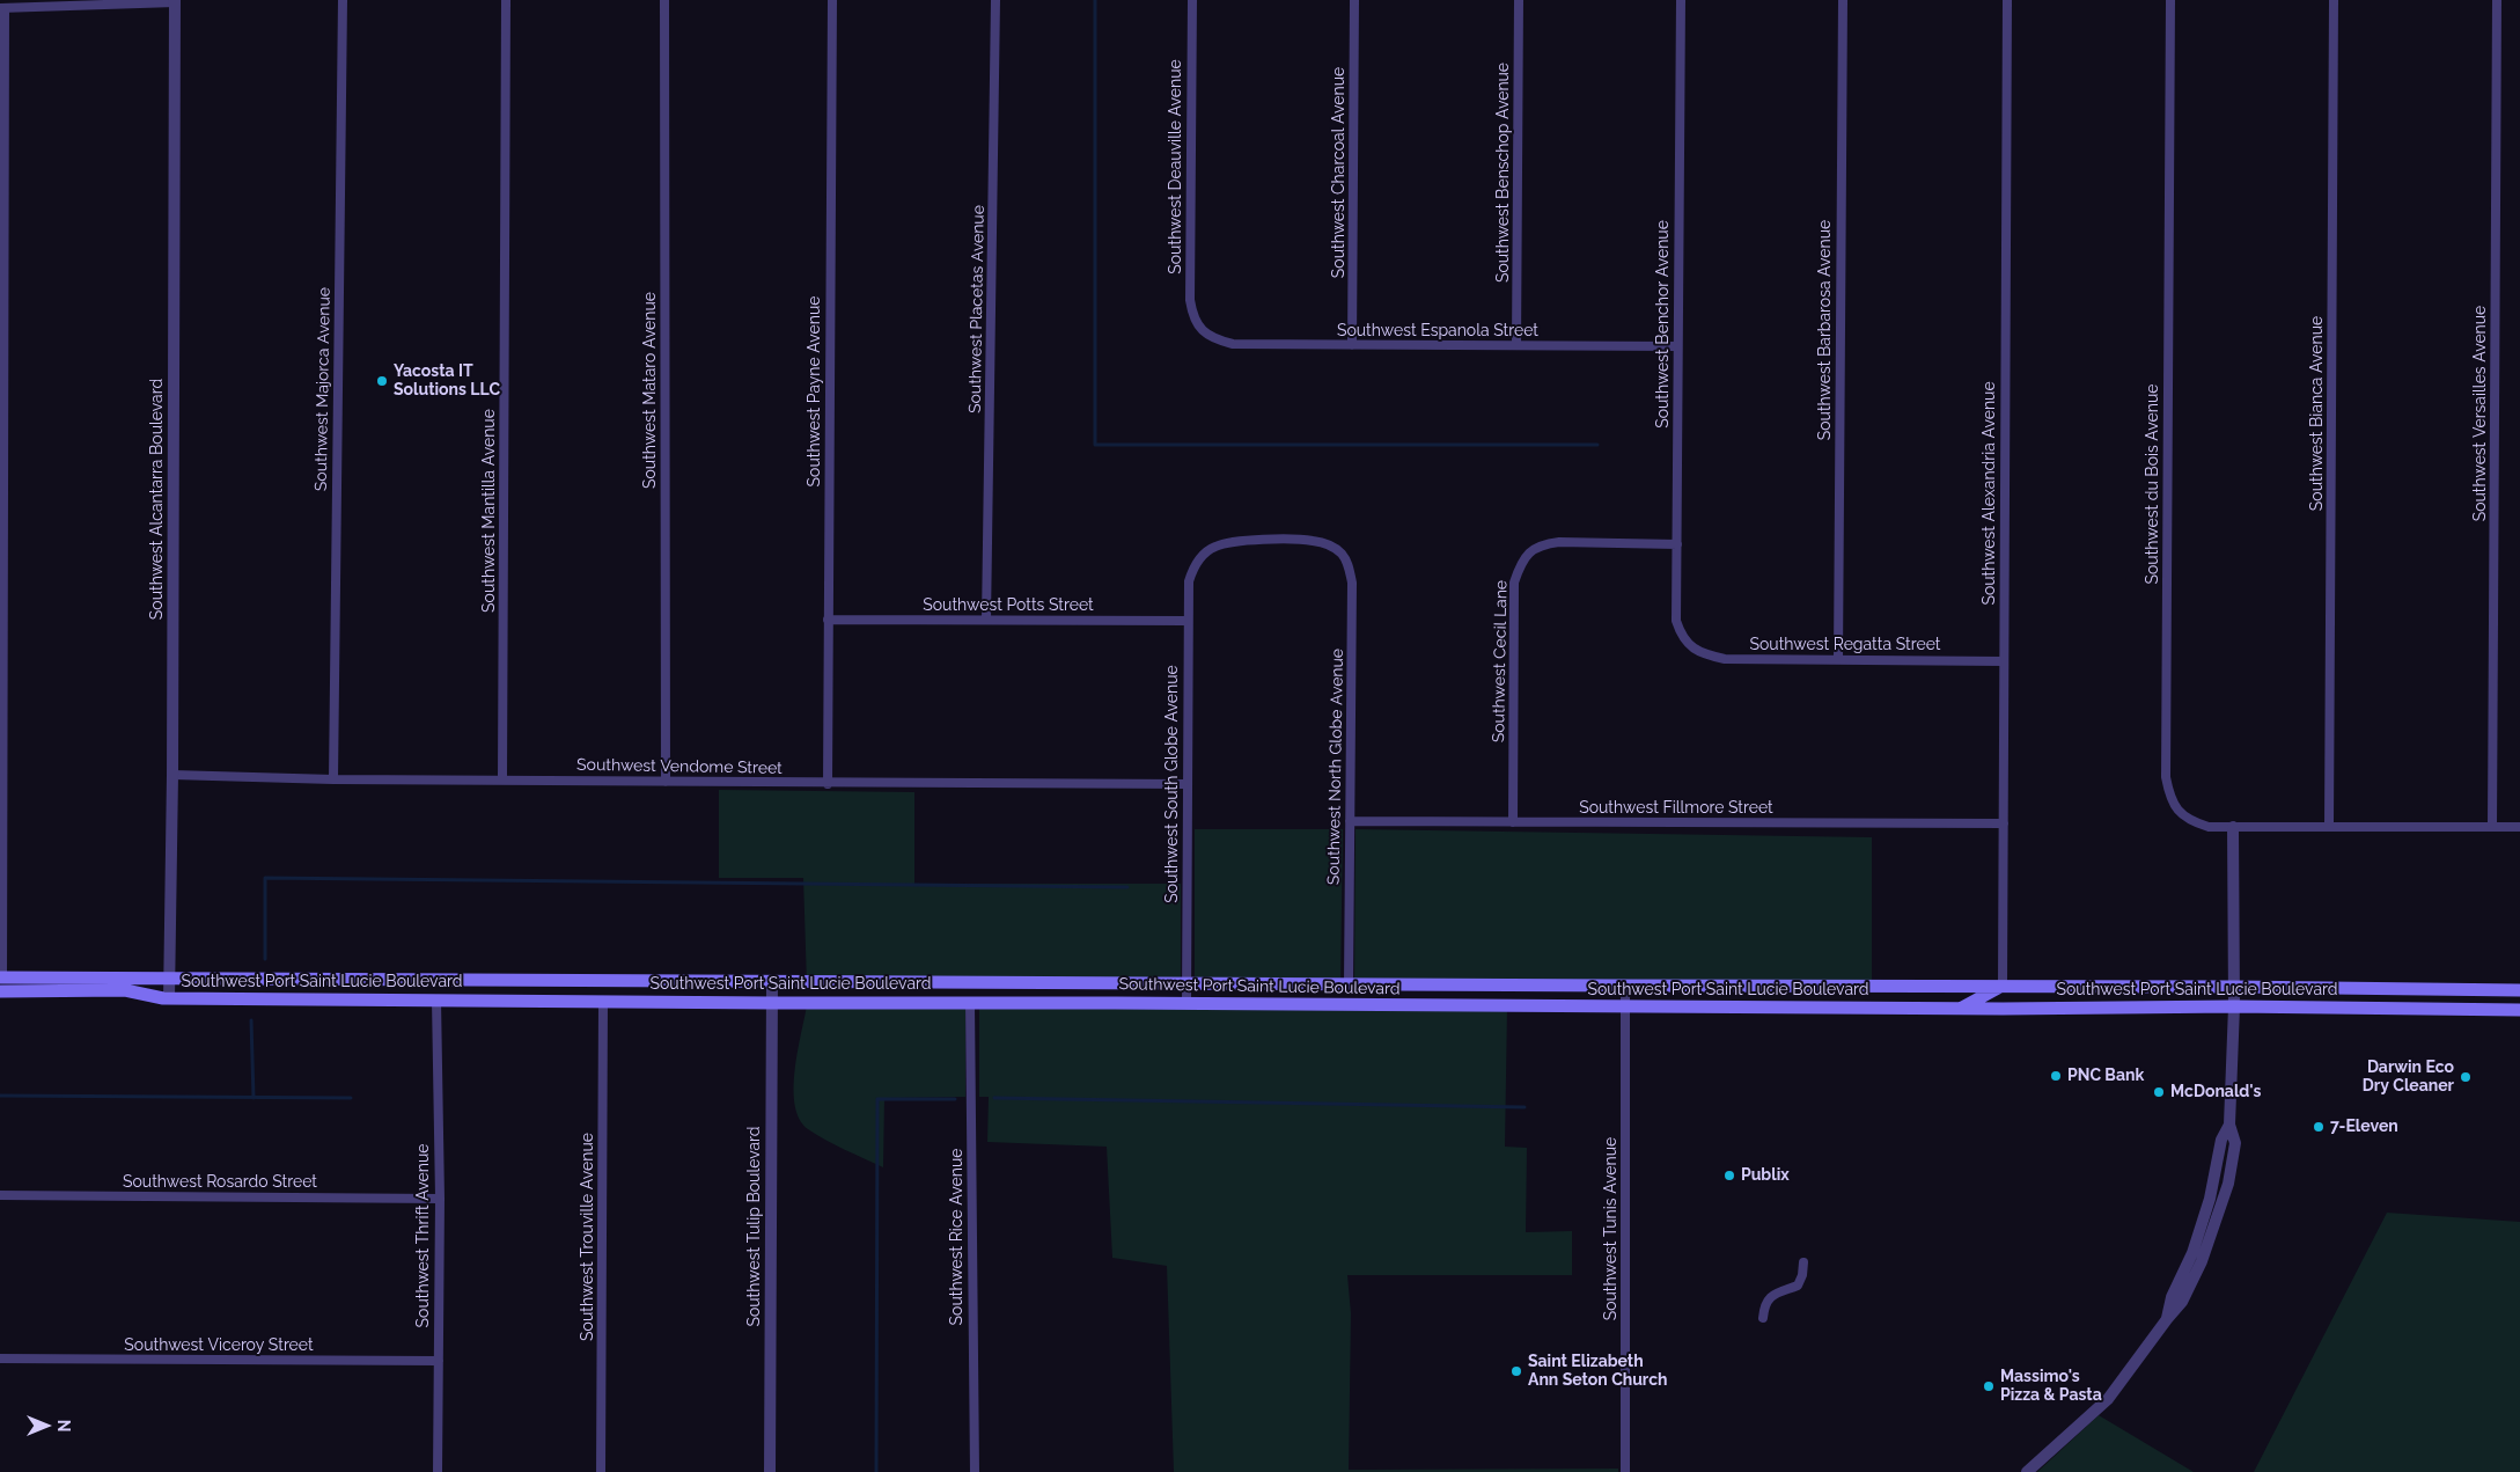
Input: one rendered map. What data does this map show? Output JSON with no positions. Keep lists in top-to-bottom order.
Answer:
{
  "streets": {
    "main road": ["Southwest Port Saint Lucie Boulevard"],
    "street": [
      "Southwest Deauville Avenue",
      "Southwest Charcoal Avenue",
      "Southwest Benschop Avenue",
      "Southwest Placetas Avenue",
      "Southwest Benchor Avenue",
      "Southwest Barbarosa Avenue",
      "Southwest Espanola Street",
      "Southwest Majorca Avenue",
      "Southwest Mataro Avenue",
      "Southwest Payne Avenue",
      "Southwest Bianca Avenue",
      "Southwest Versailles Avenue",
      "Southwest du Bois Avenue",
      "Southwest Alexandria Avenue",
      "Southwest Alcantarra Boulevard",
      "Southwest Mantilla Avenue",
      "Southwest Potts Street",
      "Southwest Regatta Street",
      "Southwest Cecil Lane",
      "Southwest Vendome Street",
      "Southwest North Globe Avenue",
      "Southwest South Globe Avenue",
      "Southwest Fillmore Street",
      "Southwest Rosardo Street",
      "Southwest Tulip Boulevard",
      "Southwest Tunis Avenue",
      "Southwest Thrift Avenue",
      "Southwest Trouville Avenue",
      "Southwest Rice Avenue",
      "Southwest Viceroy Street"
    ]
  },
  "crossings": [
    ["Southwest Deauville Avenue", "Southwest Espanola Street"],
    ["Southwest Charcoal Avenue", "Southwest Espanola Street"],
    ["Southwest Benschop Avenue", "Southwest Espanola Street"],
    ["Southwest Placetas Avenue", "Southwest Potts Street"],
    ["Southwest Benchor Avenue", "Southwest Espanola Street"],
    ["Southwest Benchor Avenue", "Southwest Regatta Street"],
    ["Southwest Benchor Avenue", "Southwest Cecil Lane"],
    ["Southwest Barbarosa Avenue", "Southwest Regatta Street"],
    ["Southwest Majorca Avenue", "Southwest Vendome Street"],
    ["Southwest Mataro Avenue", "Southwest Vendome Street"],
    ["Southwest Payne Avenue", "Southwest Potts Street"],
    ["Southwest Payne Avenue", "Southwest Vendome Street"],
    ["Southwest Bianca Avenue", "Southwest du Bois Avenue"],
    ["Southwest Versailles Avenue", "Southwest du Bois Avenue"],
    ["Southwest Alexandria Avenue", "Southwest Regatta Street"],
    ["Southwest Alexandria Avenue", "Southwest Fillmore Street"],
    ["Southwest Alexandria Avenue", "Southwest Port Saint Lucie Boulevard"],
    ["Southwest Alcantarra Boulevard", "Southwest Vendome Street"],
    ["Southwest Alcantarra Boulevard", "Southwest Port Saint Lucie Boulevard"],
    ["Southwest Mantilla Avenue", "Southwest Vendome Street"],
    ["Southwest Potts Street", "Southwest South Globe Avenue"],
    ["Southwest Cecil Lane", "Southwest Fillmore Street"],
    ["Southwest Vendome Street", "Southwest South Globe Avenue"],
    ["Southwest North Globe Avenue", "Southwest South Globe Avenue"],
    ["Southwest North Globe Avenue", "Southwest Fillmore Street"],
    ["Southwest North Globe Avenue", "Southwest Port Saint Lucie Boulevard"],
    ["Southwest South Globe Avenue", "Southwest Port Saint Lucie Boulevard"],
    ["Southwest Port Saint Lucie Boulevard", "Southwest Tulip Boulevard"],
    ["Southwest Port Saint Lucie Boulevard", "Southwest Tunis Avenue"],
    ["Southwest Port Saint Lucie Boulevard", "Southwest Thrift Avenue"],
    ["Southwest Port Saint Lucie Boulevard", "Southwest Trouville Avenue"],
    ["Southwest Port Saint Lucie Boulevard", "Southwest Rice Avenue"],
    ["Southwest Rosardo Street", "Southwest Thrift Avenue"],
    ["Southwest Thrift Avenue", "Southwest Viceroy Street"]
  ],
  "places": [
    "Yacosta IT Solutions LLC",
    "PNC Bank",
    "Darwin Eco Dry Cleaner",
    "McDonald's",
    "7-Eleven",
    "Publix",
    "Saint Elizabeth Ann Seton Church",
    "Massimo's Pizza & Pasta"
  ],
  "north": "right"
}
